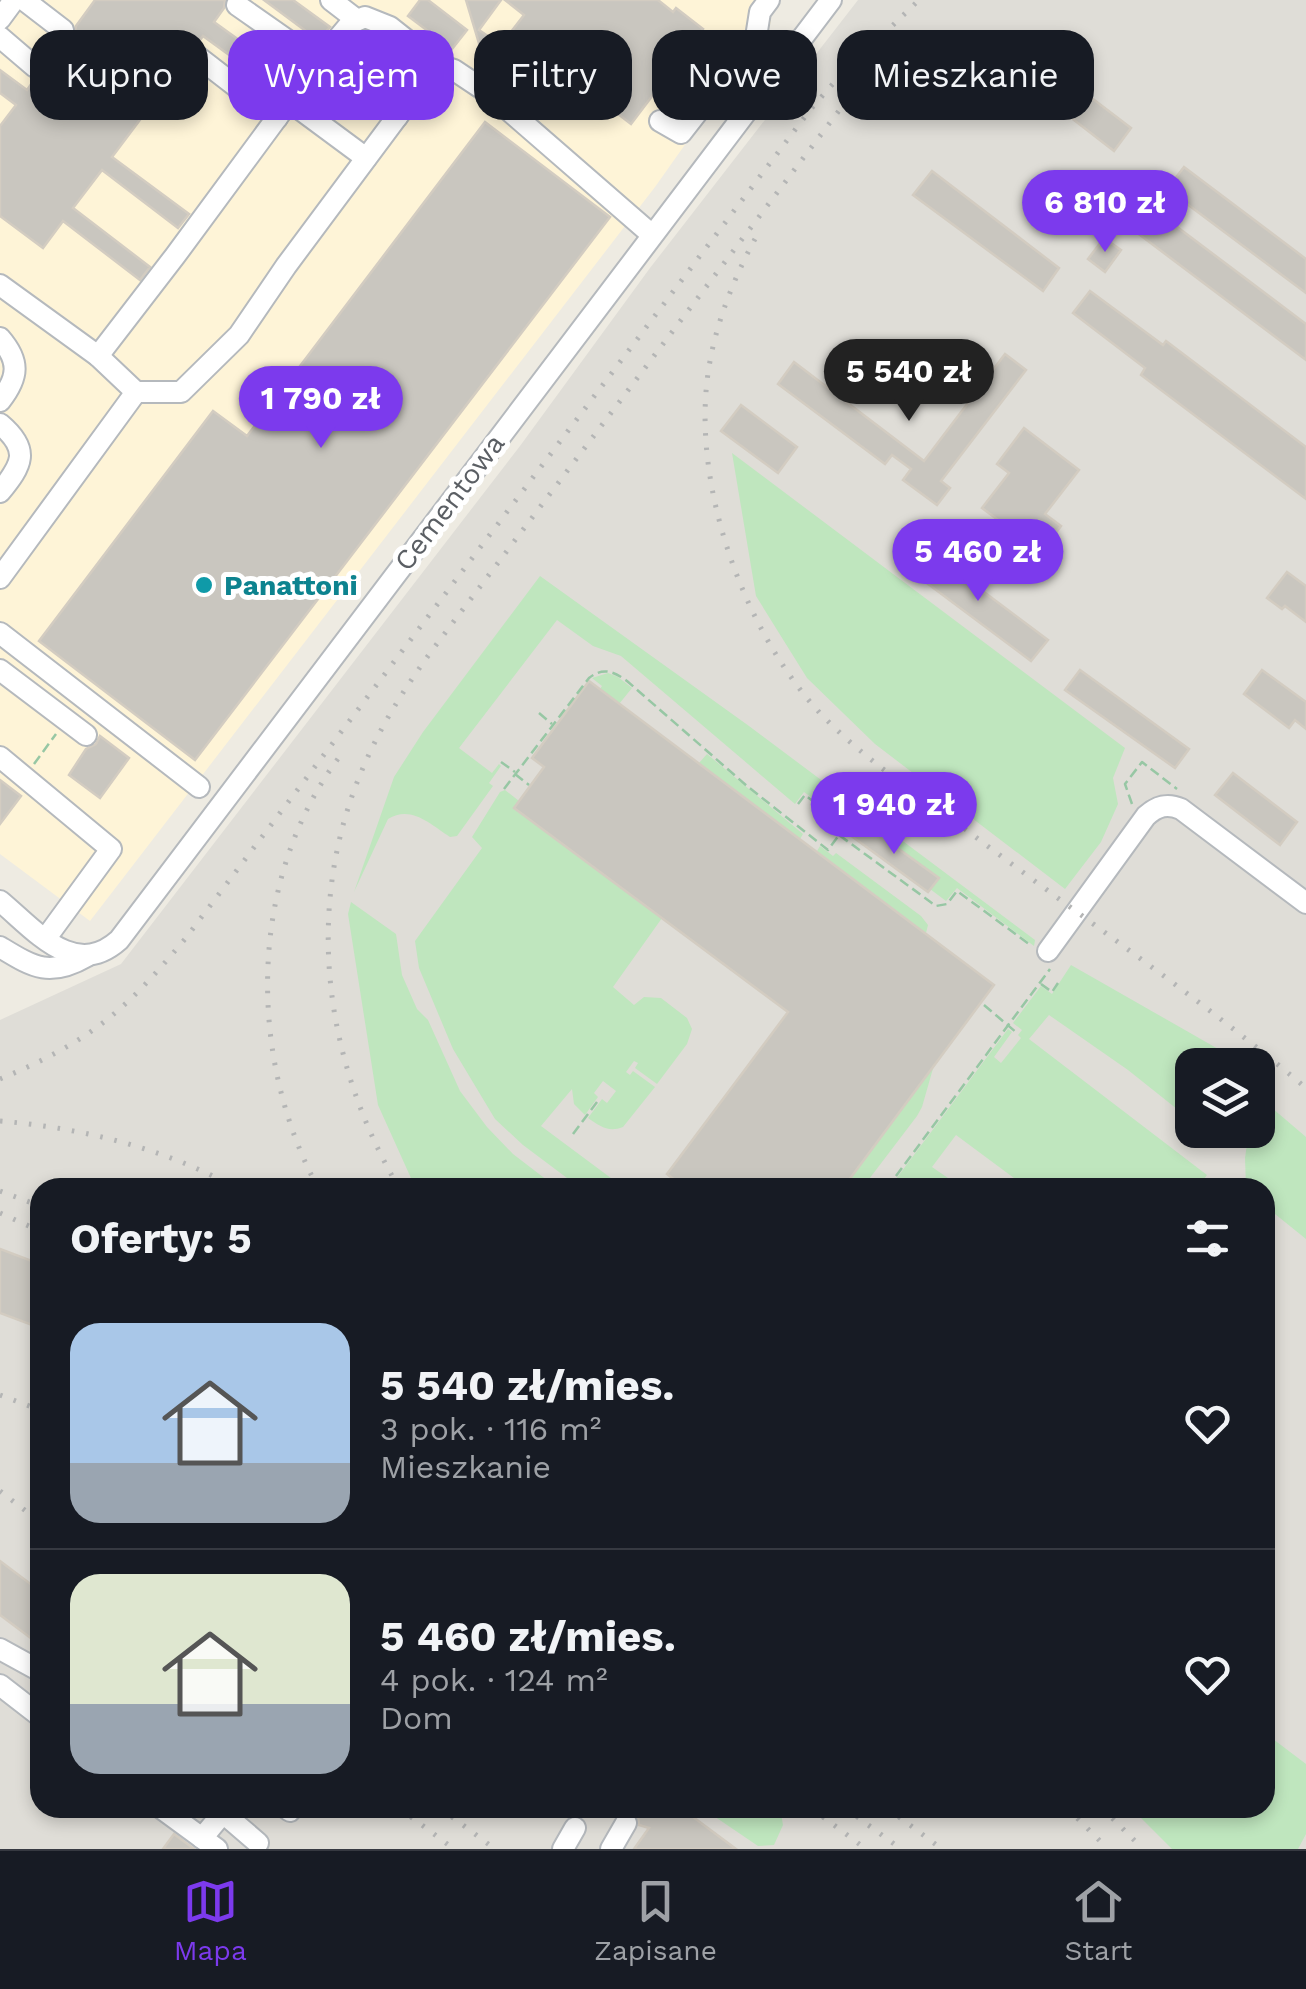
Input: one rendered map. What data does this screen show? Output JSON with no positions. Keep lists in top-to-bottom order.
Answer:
{
  "streets": {
    "lane": ["Cementowa"]
  },
  "places": ["Panattoni"],
  "page": {
    "chip": [
      "Kupno",
      "Wynajem",
      "Filtry",
      "Nowe",
      "Mieszkanie"
    ],
    "price": [
      "6 810 zł",
      "5 540 zł",
      "1 790 zł",
      "5 460 zł",
      "1 940 zł"
    ],
    "heading": "Oferty: 5",
    "list": [
      {
        "name": "5 540 zł/mies.",
        "note": "3 pok. · 116 m² · Mieszkanie"
      },
      {
        "name": "5 460 zł/mies.",
        "note": "4 pok. · 124 m² · Dom"
      }
    ],
    "tabs": ["Mapa", "Zapisane", "Start"]
  }
}
